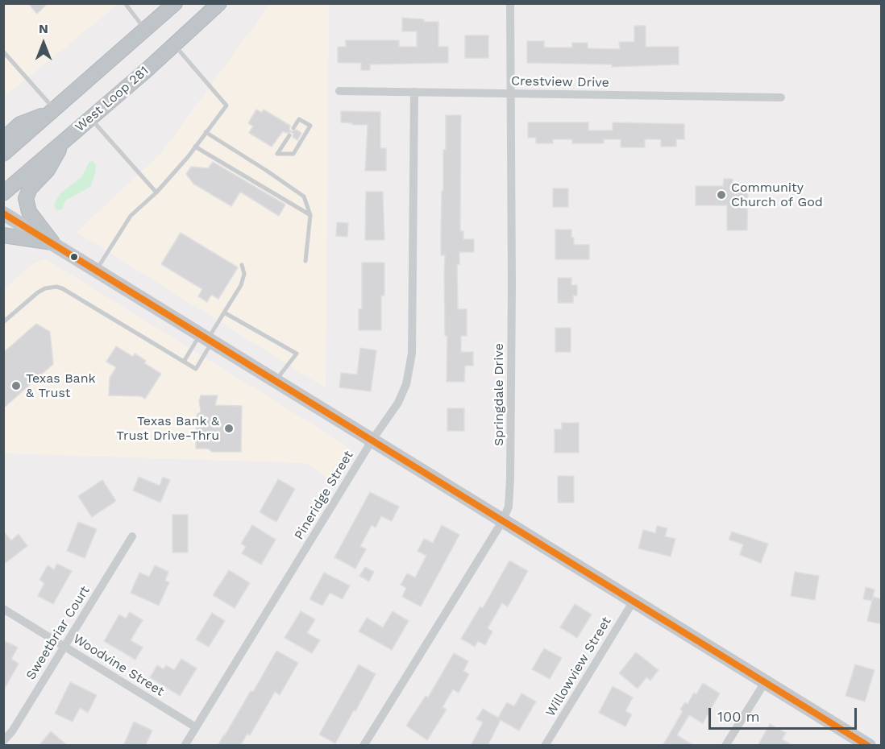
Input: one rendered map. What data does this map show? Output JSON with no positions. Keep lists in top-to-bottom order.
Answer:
{
  "streets": {
    "highway": ["West Loop 281"],
    "street": [
      "Crestview Drive",
      "Springdale Drive",
      "Pineridge Street",
      "Sweetbriar Court",
      "Woodvine Street",
      "Willowview Street"
    ]
  },
  "crossings": [
    ["Crestview Drive", "Springdale Drive"],
    ["Crestview Drive", "Pineridge Street"],
    ["Pineridge Street", "Woodvine Street"],
    ["Sweetbriar Court", "Woodvine Street"]
  ],
  "places": ["Community Church of God", "Texas Bank & Trust", "Texas Bank & Trust Drive-Thru"],
  "scale_bar": "100 m",
  "north": "top"
}
